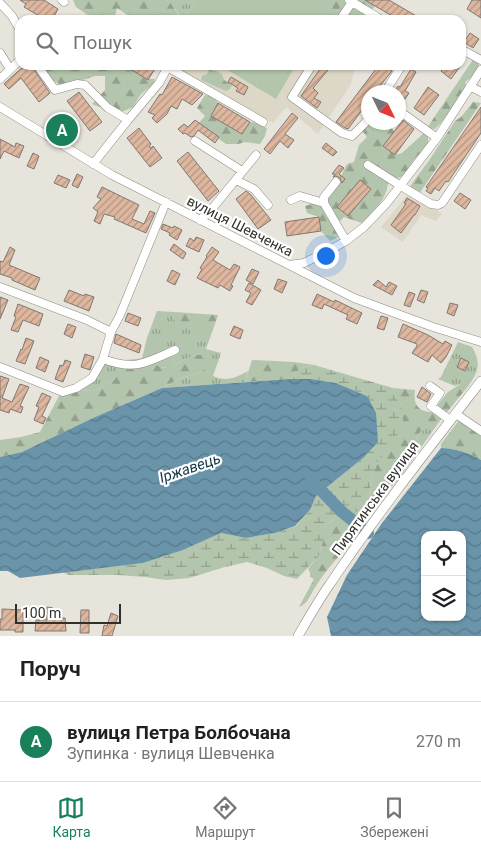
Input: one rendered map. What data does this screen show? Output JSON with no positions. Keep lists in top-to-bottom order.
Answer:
{
  "streets": {
    "main road": ["Пирятинська вулиця"],
    "street": ["вулиця Шевченка"]
  },
  "water": ["Іржавець"],
  "scale_bar": "100 m",
  "north": "bottom right",
  "page": {
    "search": "Пошук",
    "pins": "A",
    "scale": "100 m",
    "heading": "Поруч",
    "list": [
      {
        "mark": "A",
        "name": "вулиця Петра Болбочана",
        "note": "Зупинка · вулиця Шевченка",
        "value": "270 m"
      }
    ],
    "nav": ["Карта", "Маршрут", "Збережені"]
  }
}
